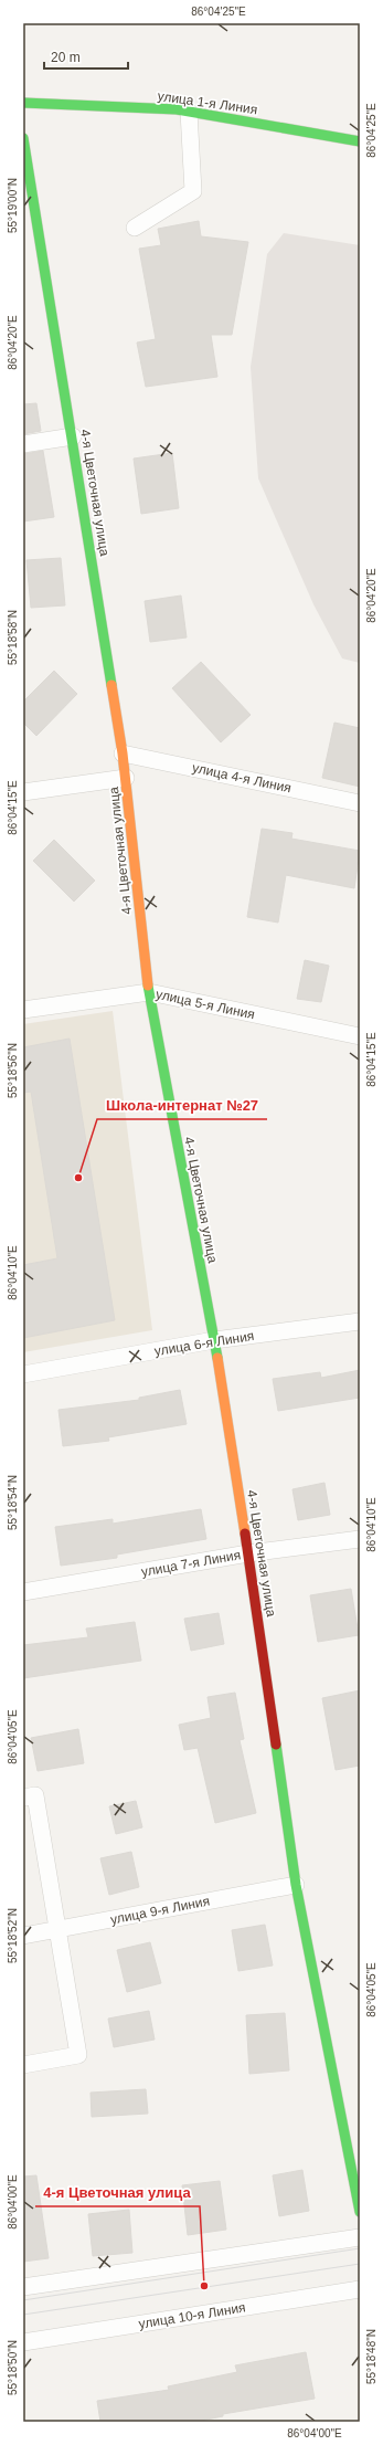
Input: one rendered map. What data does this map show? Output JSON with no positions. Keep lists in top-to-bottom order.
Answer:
{
  "streets": {
    "street": ["улица 1-я Линия", "4-я Цветочная улица"],
    "lane": [
      "улица 4-я Линия",
      "улица 5-я Линия",
      "улица 6-я Линия",
      "улица 7-я Линия",
      "улица 9-я Линия",
      "улица 10-я Линия"
    ]
  },
  "crossings": [
    ["4-я Цветочная улица", "улица 4-я Линия"],
    ["4-я Цветочная улица", "улица 5-я Линия"],
    ["4-я Цветочная улица", "улица 6-я Линия"],
    ["4-я Цветочная улица", "улица 7-я Линия"],
    ["4-я Цветочная улица", "улица 9-я Линия"]
  ],
  "places": ["Школа-интернат №27", "4-я Цветочная улица"],
  "scale_bar": "20 m",
  "coordinates": [
    "86°04'25\"E",
    "55°19'00\"N",
    "86°04'20\"E",
    "55°18'58\"N",
    "86°04'15\"E",
    "55°18'56\"N",
    "86°04'10\"E",
    "55°18'54\"N",
    "86°04'05\"E",
    "55°18'52\"N",
    "86°04'00\"E",
    "55°18'48\"N",
    "55°18'50\"N"
  ]
}
